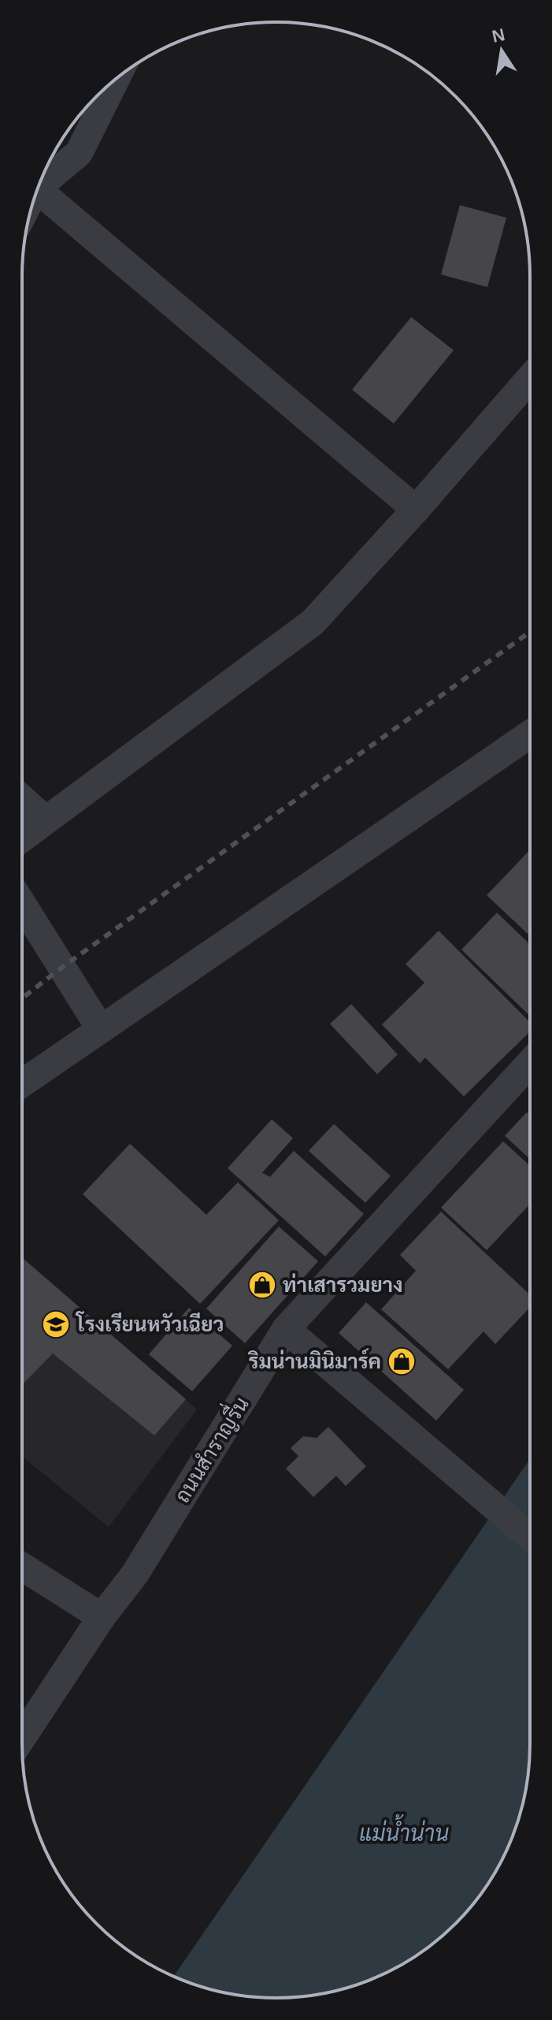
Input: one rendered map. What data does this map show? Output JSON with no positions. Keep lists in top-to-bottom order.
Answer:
{
  "streets": {
    "street": ["ถนนสำราญรื่น"]
  },
  "water": ["แม่น้ำน่าน"],
  "places": {
    "shop": ["ท่าเสารวมยาง", "ริมน่านมินิมาร์ค"],
    "school or university": ["โรงเรียนหวัวเฉียว"]
  },
  "north": "top"
}
